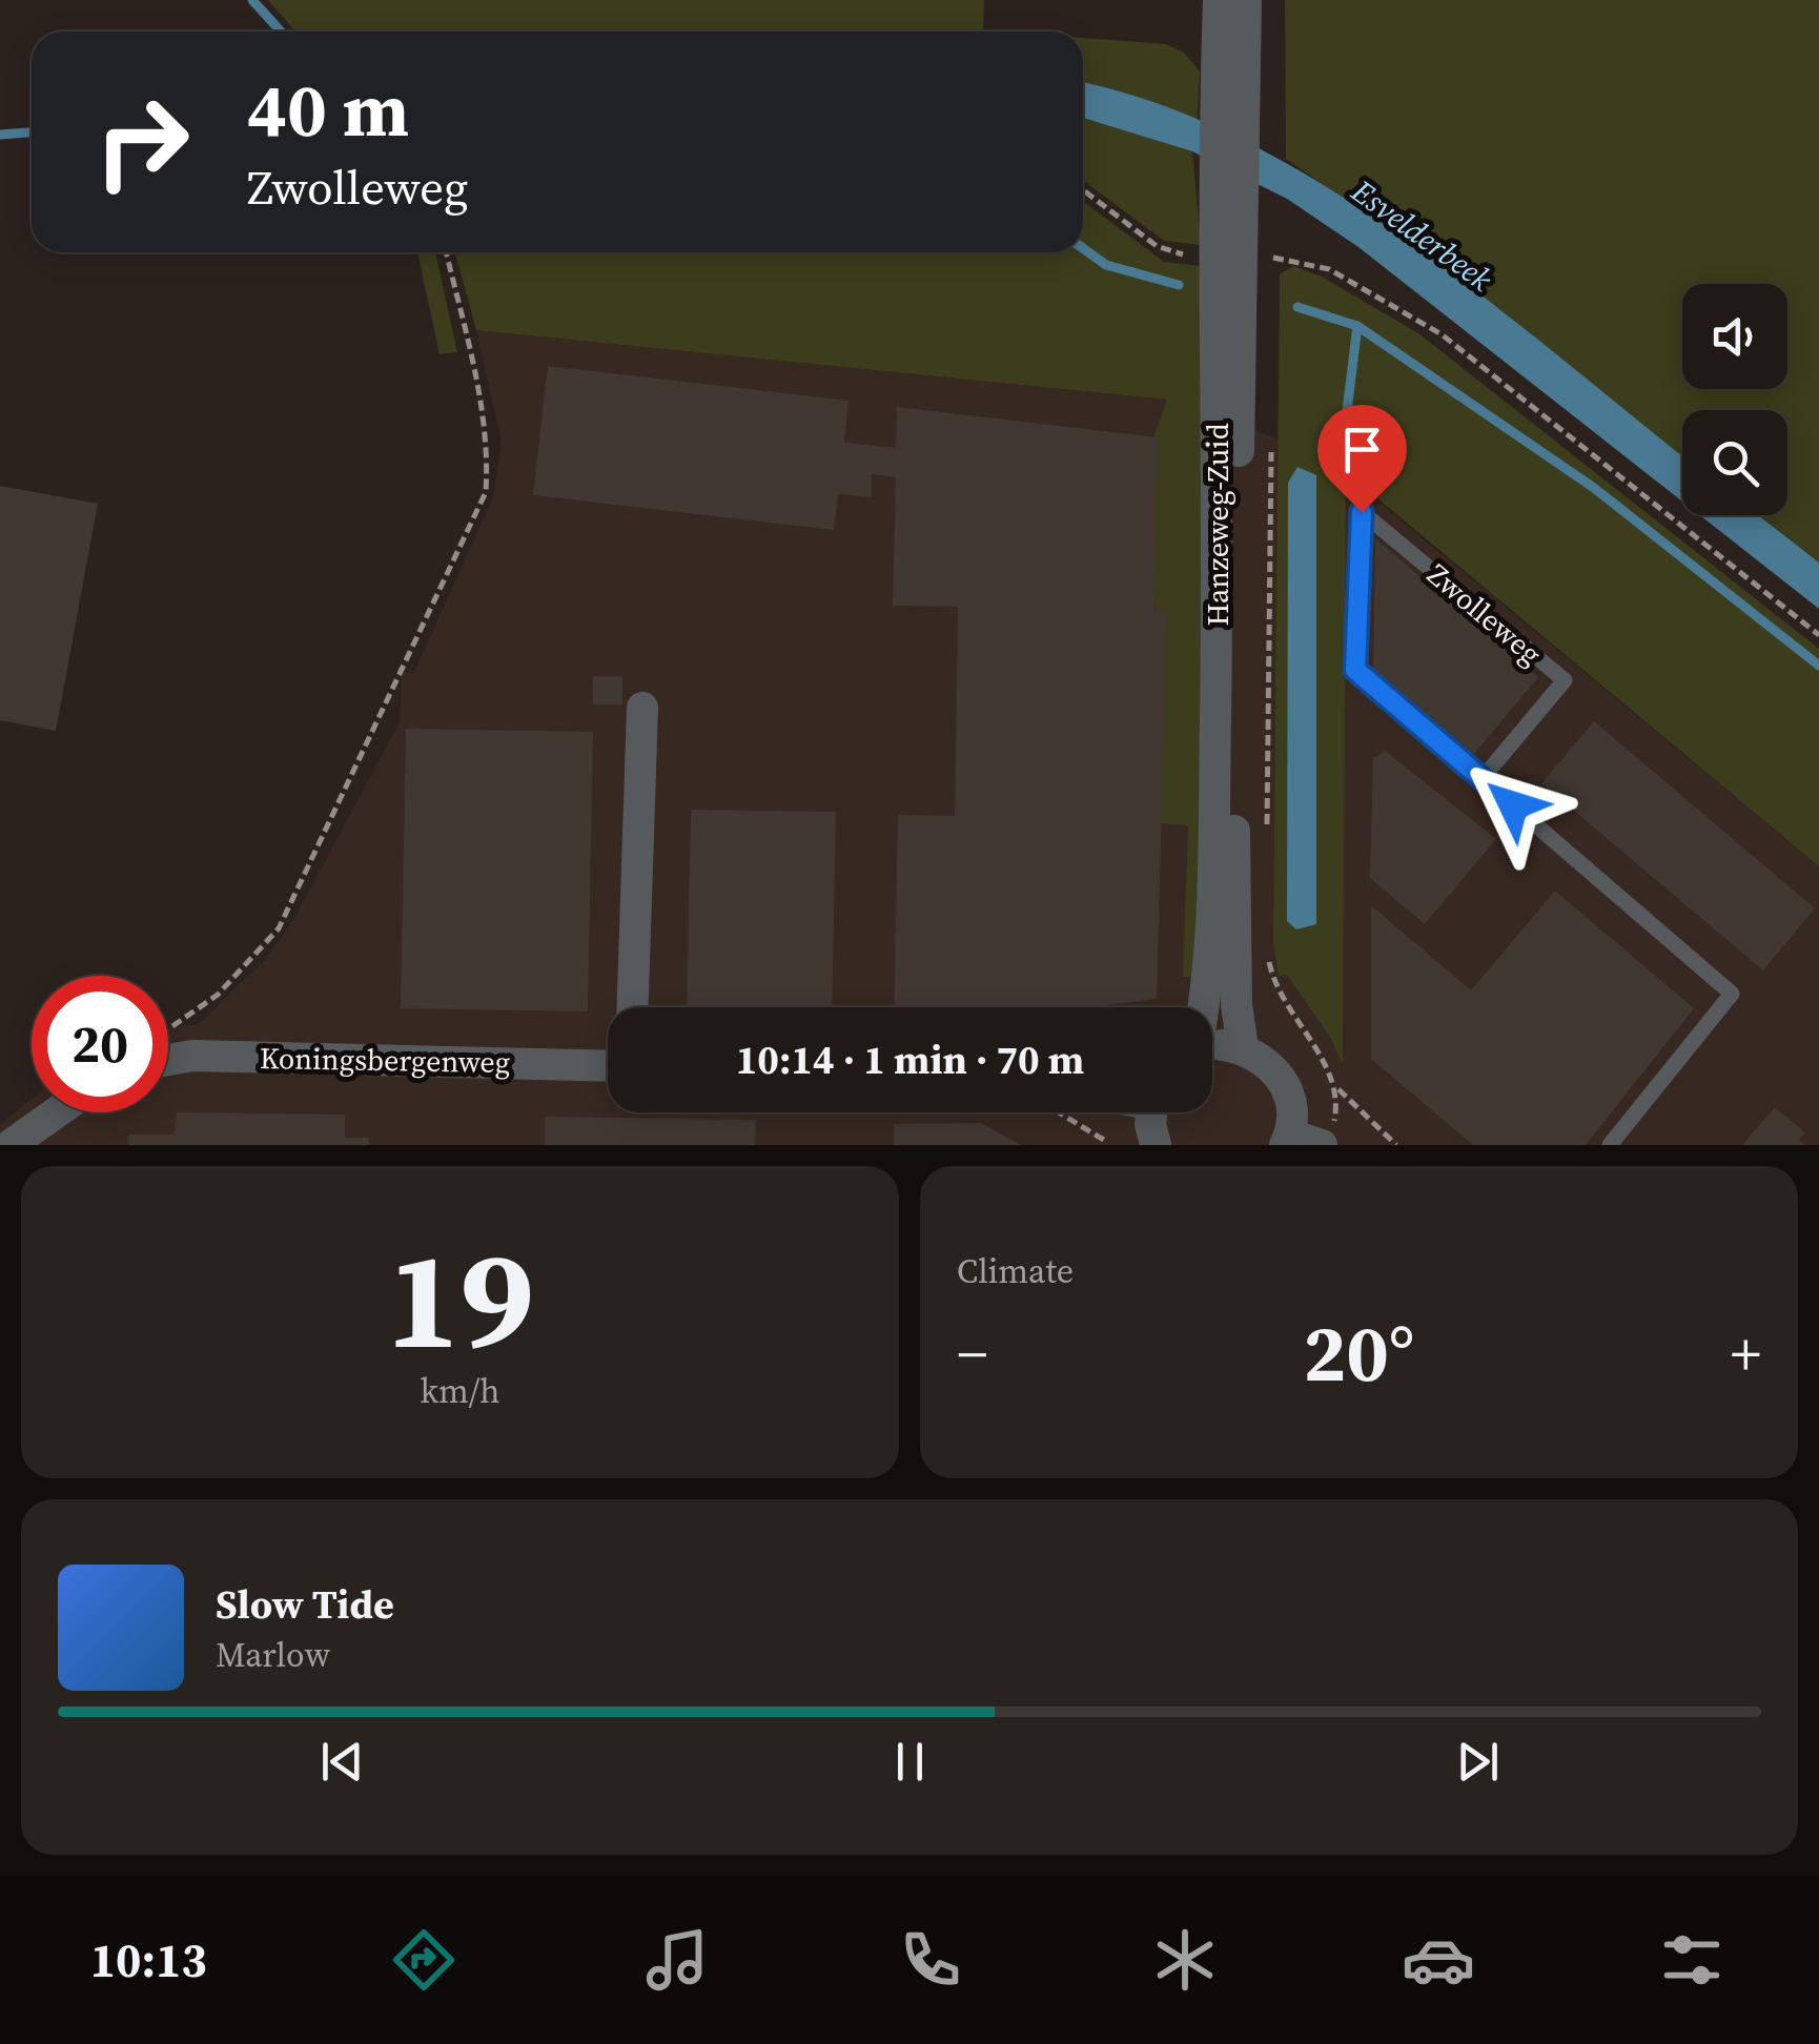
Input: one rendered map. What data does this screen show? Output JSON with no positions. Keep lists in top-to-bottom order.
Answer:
{
  "streets": {
    "street": ["Hanzeweg-Zuid", "Koningsbergenweg"],
    "lane": ["Zwolleweg"]
  },
  "water": ["Esvelderbeek"],
  "page": {
    "turn": ["40 m", "Zwolleweg"],
    "limit": "20",
    "trip": "10:14 · 1 min · 70 m",
    "tile": [
      ["19", "km/h"],
      "Climate"
    ],
    "heat": ["−", "20°", "+"],
    "song": ["Slow Tide", "Marlow"],
    "tabs": "10:13"
  }
}
